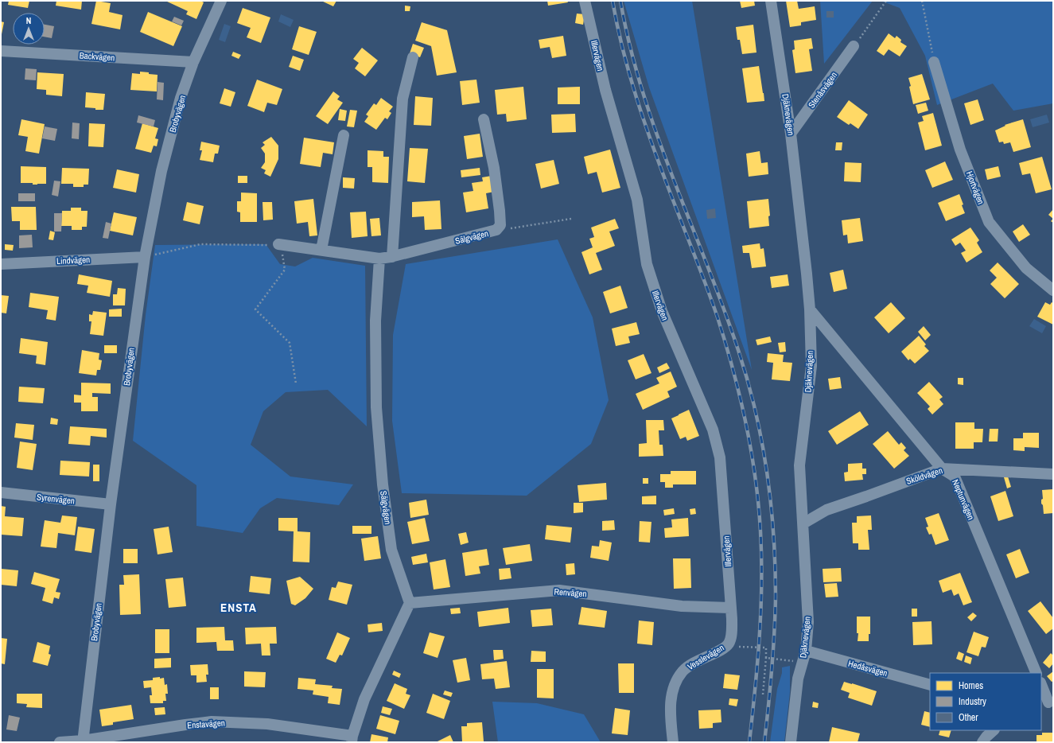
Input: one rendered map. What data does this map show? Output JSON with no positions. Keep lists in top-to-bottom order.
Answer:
{
  "streets": {
    "street": [
      "Illervägen",
      "Backvägen",
      "Stenåsvägen",
      "Brobyvägen",
      "Djäknevägen",
      "Hjortvägen",
      "Sälgvägen",
      "Lindvägen",
      "Sköldvägen",
      "Syrenvägen",
      "Neptunvägen",
      "Renvägen",
      "Vesslevägen",
      "Hedåsvägen",
      "Enstavägen"
    ]
  },
  "crossings": [
    ["Illervägen", "Renvägen"],
    ["Illervägen", "Vesslevägen"],
    ["Backvägen", "Brobyvägen"],
    ["Stenåsvägen", "Djäknevägen"],
    ["Brobyvägen", "Lindvägen"],
    ["Brobyvägen", "Syrenvägen"],
    ["Brobyvägen", "Enstavägen"],
    ["Djäknevägen", "Sköldvägen"],
    ["Djäknevägen", "Neptunvägen"],
    ["Djäknevägen", "Hedåsvägen"],
    ["Sälgvägen", "Renvägen"],
    ["Sköldvägen", "Neptunvägen"],
    ["Renvägen", "Vesslevägen"]
  ],
  "districts": ["ENSTA"],
  "legend": ["Homes", "Industry", "Other"],
  "north": "top"
}
